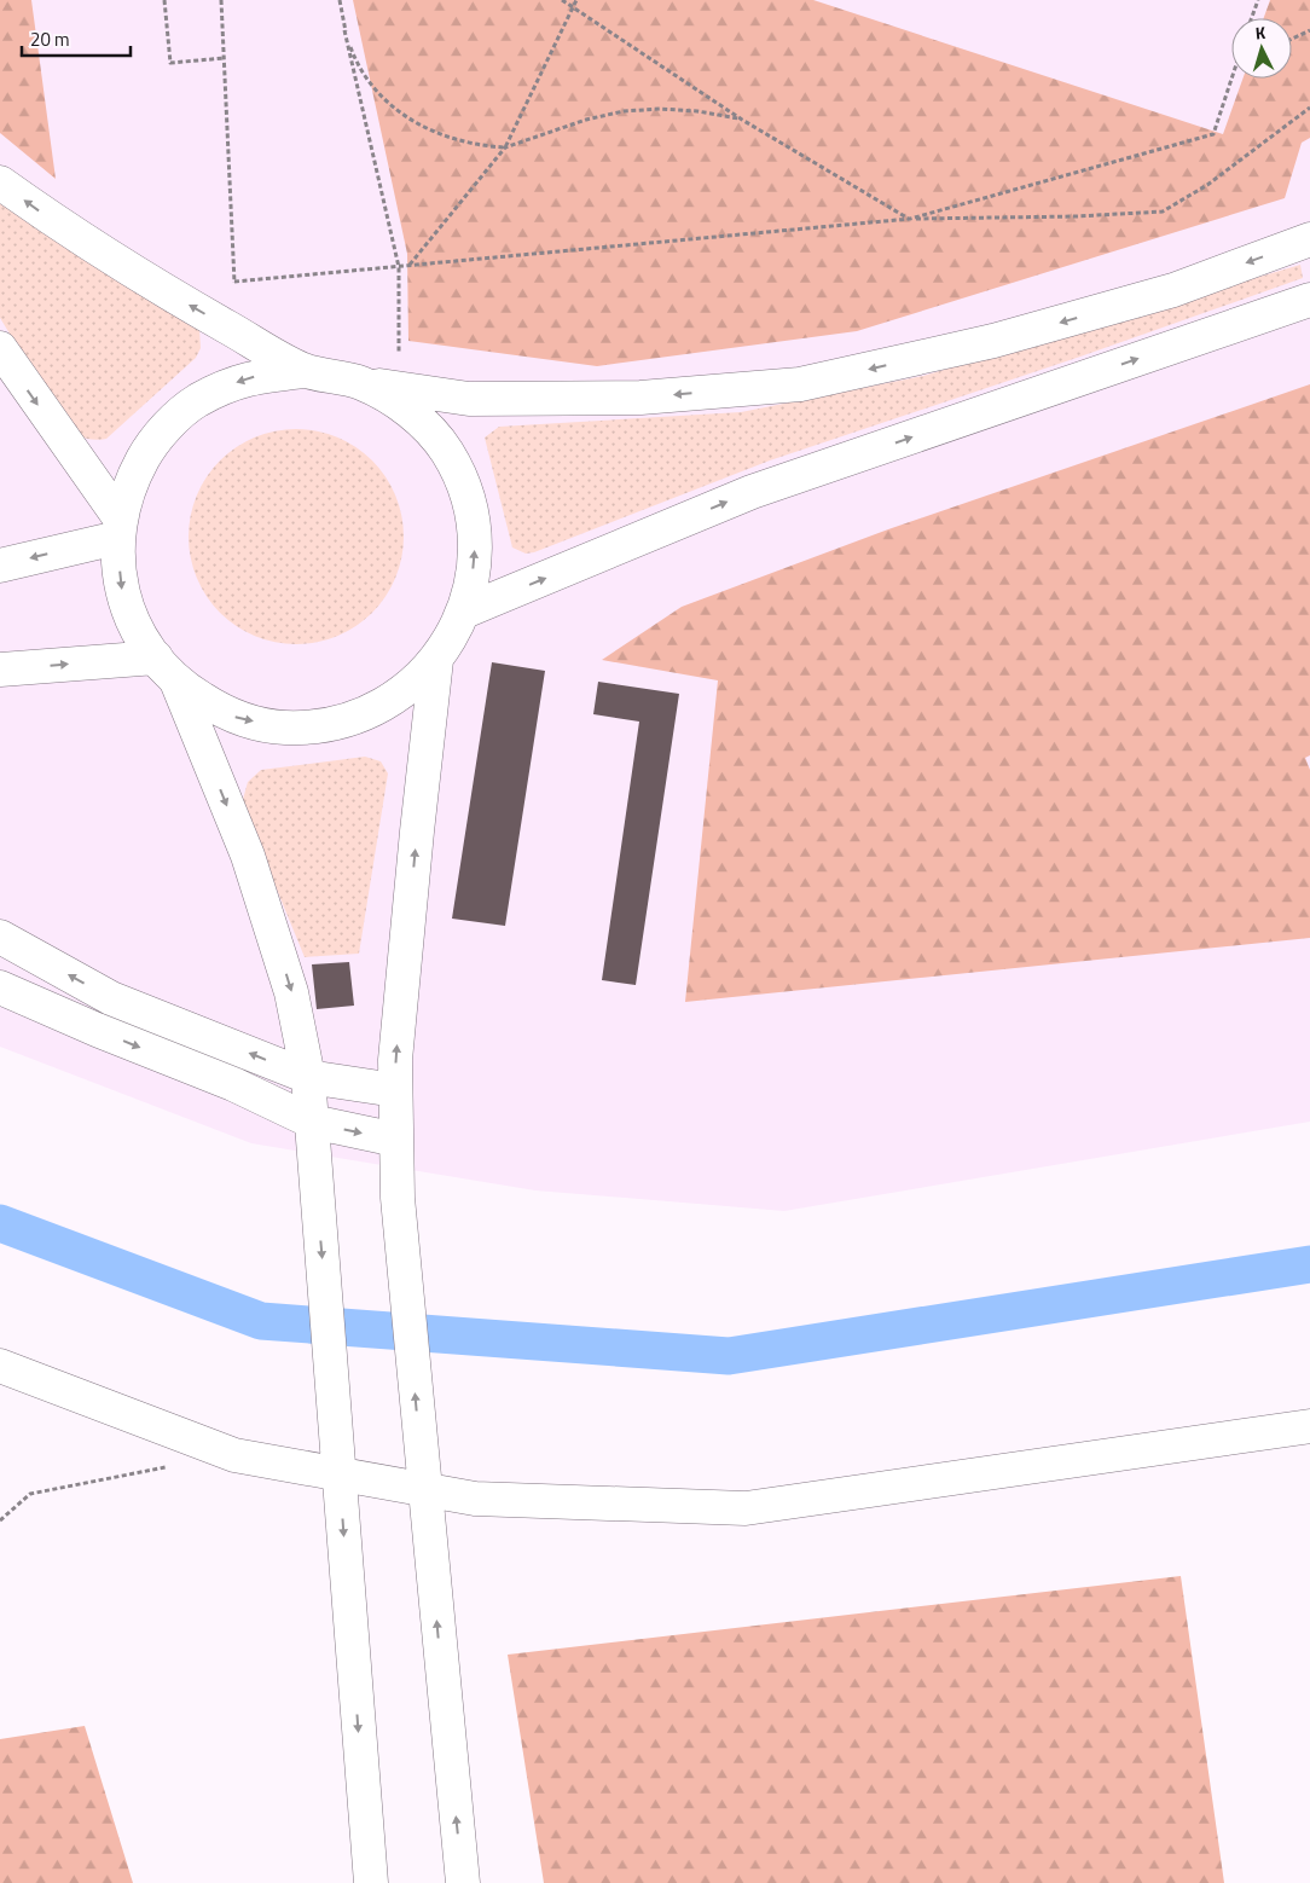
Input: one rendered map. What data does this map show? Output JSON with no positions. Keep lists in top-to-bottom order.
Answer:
{
  "scale_bar": "20 m",
  "north": "top"
}
